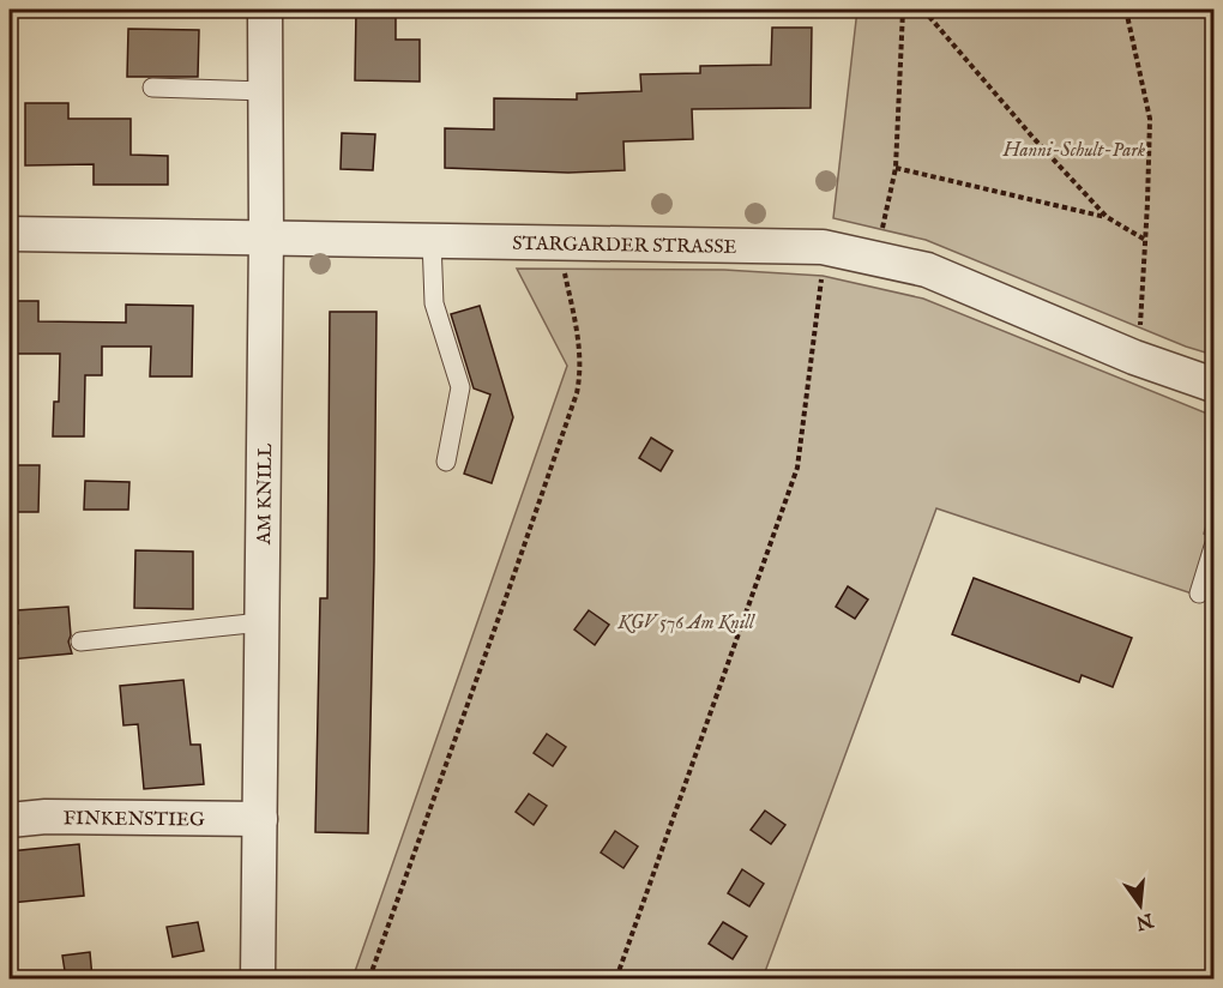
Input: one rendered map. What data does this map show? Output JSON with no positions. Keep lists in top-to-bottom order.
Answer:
{
  "streets": {
    "street": ["STARGARDER STRASSE", "AM KNILL", "FINKENSTIEG"]
  },
  "crossings": [
    ["STARGARDER STRASSE", "AM KNILL"],
    ["AM KNILL", "FINKENSTIEG"]
  ],
  "parks": ["Hanni-Schult-Park", "KGV 576 Am Knill"],
  "north": "bottom"
}
